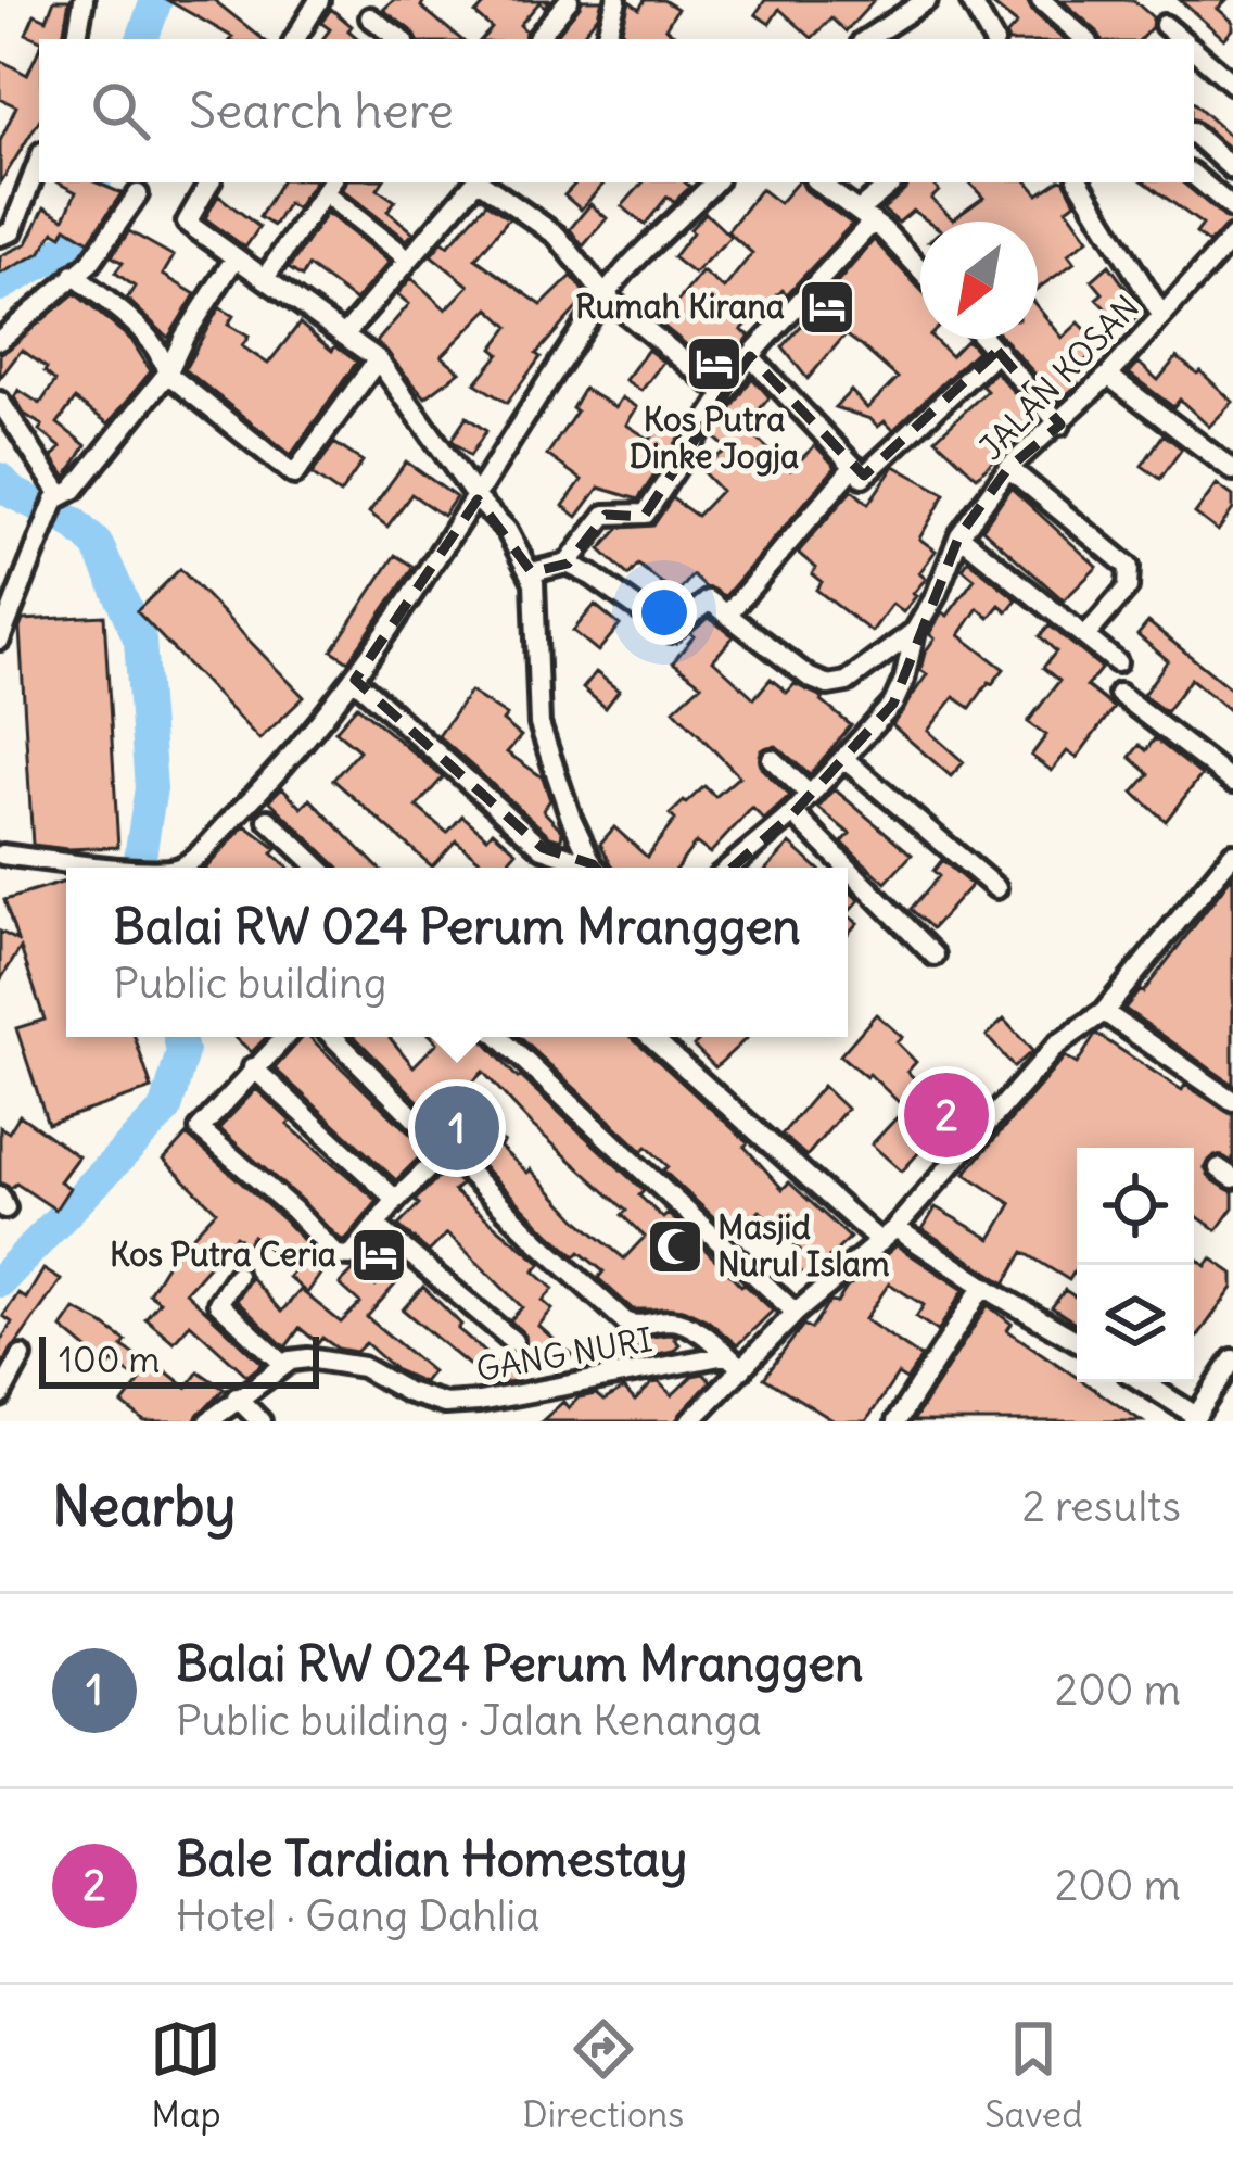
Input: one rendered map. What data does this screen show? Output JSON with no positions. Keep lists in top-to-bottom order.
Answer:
{
  "streets": {
    "street": ["JALAN KOSAN", "GANG NURI"]
  },
  "places": {
    "hotel": ["Rumah Kirana", "Kos Putra Dinke Jogja", "Kos Putra Ceria"],
    "mosque": ["Masjid Nurul Islam"]
  },
  "scale_bar": "100 m",
  "north": "bottom left",
  "page": {
    "search": "Search here",
    "popup": ["Balai RW 024 Perum Mranggen", "Public building"],
    "pins": ["2", "1"],
    "scale": "100 m",
    "heading": ["Nearby", "2 results"],
    "list": [
      {
        "mark": "1",
        "name": "Balai RW 024 Perum Mranggen",
        "note": "Public building · Jalan Kenanga",
        "value": "200 m"
      },
      {
        "mark": "2",
        "name": "Bale Tardian Homestay",
        "note": "Hotel · Gang Dahlia",
        "value": "200 m"
      }
    ],
    "nav": ["Map", "Directions", "Saved"]
  }
}
